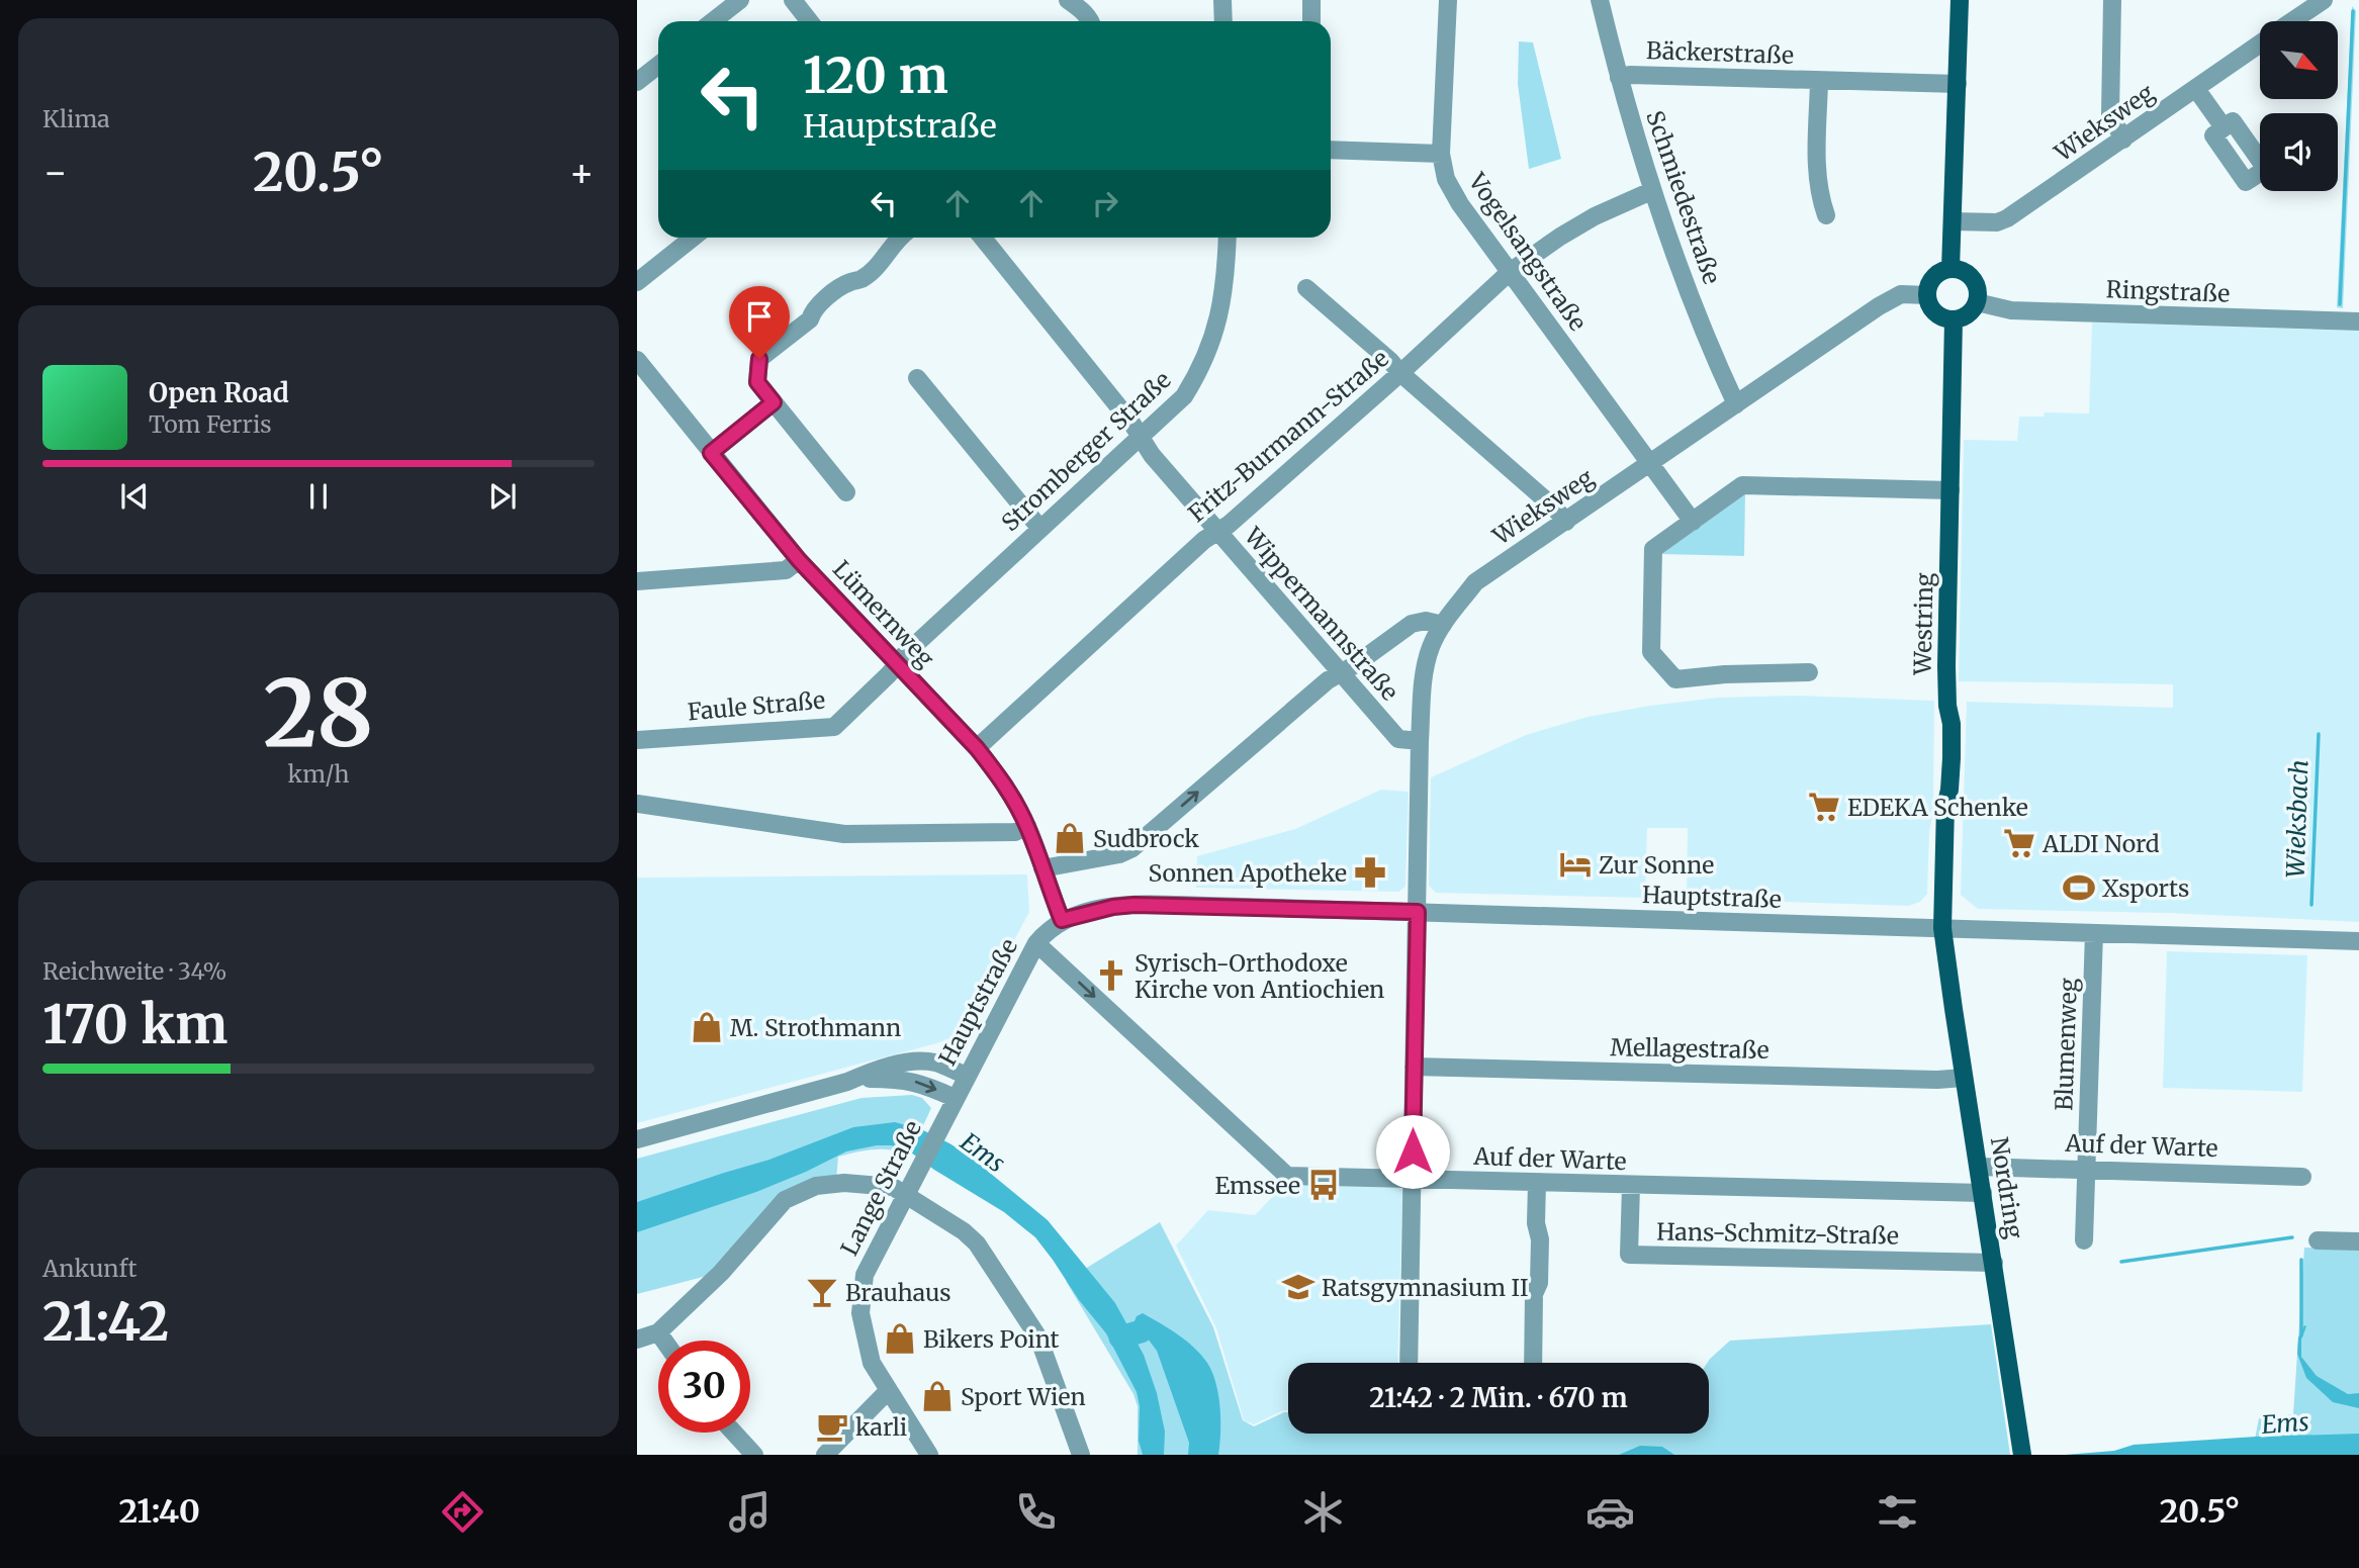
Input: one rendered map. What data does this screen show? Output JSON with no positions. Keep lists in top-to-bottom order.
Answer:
{
  "streets": {
    "main road": ["Westring", "Nordring"],
    "street": [
      "Bäckerstraße",
      "Wieksweg",
      "Schmiedestraße",
      "Vogelsangstraße",
      "Ringstraße",
      "Fritz-Burmann-Straße",
      "Stromberger Straße",
      "Lümernweg",
      "Wippermannstraße",
      "Faule Straße",
      "Hauptstraße",
      "Blumenweg",
      "Mellagestraße",
      "Auf der Warte",
      "Lange Straße",
      "Hans-Schmitz-Straße"
    ]
  },
  "crossings": [
    ["Bäckerstraße", "Schmiedestraße"],
    ["Wieksweg", "Schmiedestraße"],
    ["Wieksweg", "Vogelsangstraße"],
    ["Wieksweg", "Ringstraße"],
    ["Wieksweg", "Wippermannstraße"],
    ["Wieksweg", "Westring"],
    ["Wieksweg", "Hauptstraße"],
    ["Wieksweg", "Mellagestraße"],
    ["Wieksweg", "Auf der Warte"],
    ["Schmiedestraße", "Fritz-Burmann-Straße"],
    ["Vogelsangstraße", "Fritz-Burmann-Straße"],
    ["Ringstraße", "Westring"],
    ["Fritz-Burmann-Straße", "Lümernweg"],
    ["Fritz-Burmann-Straße", "Wippermannstraße"],
    ["Stromberger Straße", "Lümernweg"],
    ["Stromberger Straße", "Wippermannstraße"],
    ["Stromberger Straße", "Faule Straße"],
    ["Lümernweg", "Faule Straße"],
    ["Lümernweg", "Hauptstraße"],
    ["Westring", "Hauptstraße"],
    ["Westring", "Nordring"],
    ["Hauptstraße", "Blumenweg"],
    ["Hauptstraße", "Auf der Warte"],
    ["Hauptstraße", "Lange Straße"],
    ["Hauptstraße", "Nordring"],
    ["Blumenweg", "Auf der Warte"],
    ["Mellagestraße", "Nordring"],
    ["Auf der Warte", "Nordring"],
    ["Auf der Warte", "Hans-Schmitz-Straße"],
    ["Nordring", "Hans-Schmitz-Straße"]
  ],
  "water": ["Wieksbach", "Ems"],
  "places": {
    "supermarket": ["EDEKA Schenke", "ALDI Nord"],
    "shop": [
      "Sudbrock",
      "M. Strothmann",
      "Bikers Point",
      "Sport Wien"
    ],
    "hotel": ["Zur Sonne"],
    "pharmacy": ["Sonnen Apotheke"],
    "sports": ["Xsports"],
    "church": ["Syrisch-Orthodoxe Kirche von Antiochien"],
    "bus stop": ["Emssee"],
    "school or university": ["Ratsgymnasium II"],
    "bar": ["Brauhaus"],
    "cafe": ["karli"]
  },
  "north": "bottom right",
  "page": {
    "tile": [
      "Klima",
      ["28", "km/h"],
      ["Reichweite · 34%", "170 km"],
      ["Ankunft", "21:42"]
    ],
    "turn": ["120 m", "Hauptstraße"],
    "heat": ["−", "20.5°", "+"],
    "song": ["Open Road", "Tom Ferris"],
    "limit": "30",
    "trip": "21:42 · 2 Min. · 670 m",
    "tabs": ["21:40", "20.5°"]
  }
}
